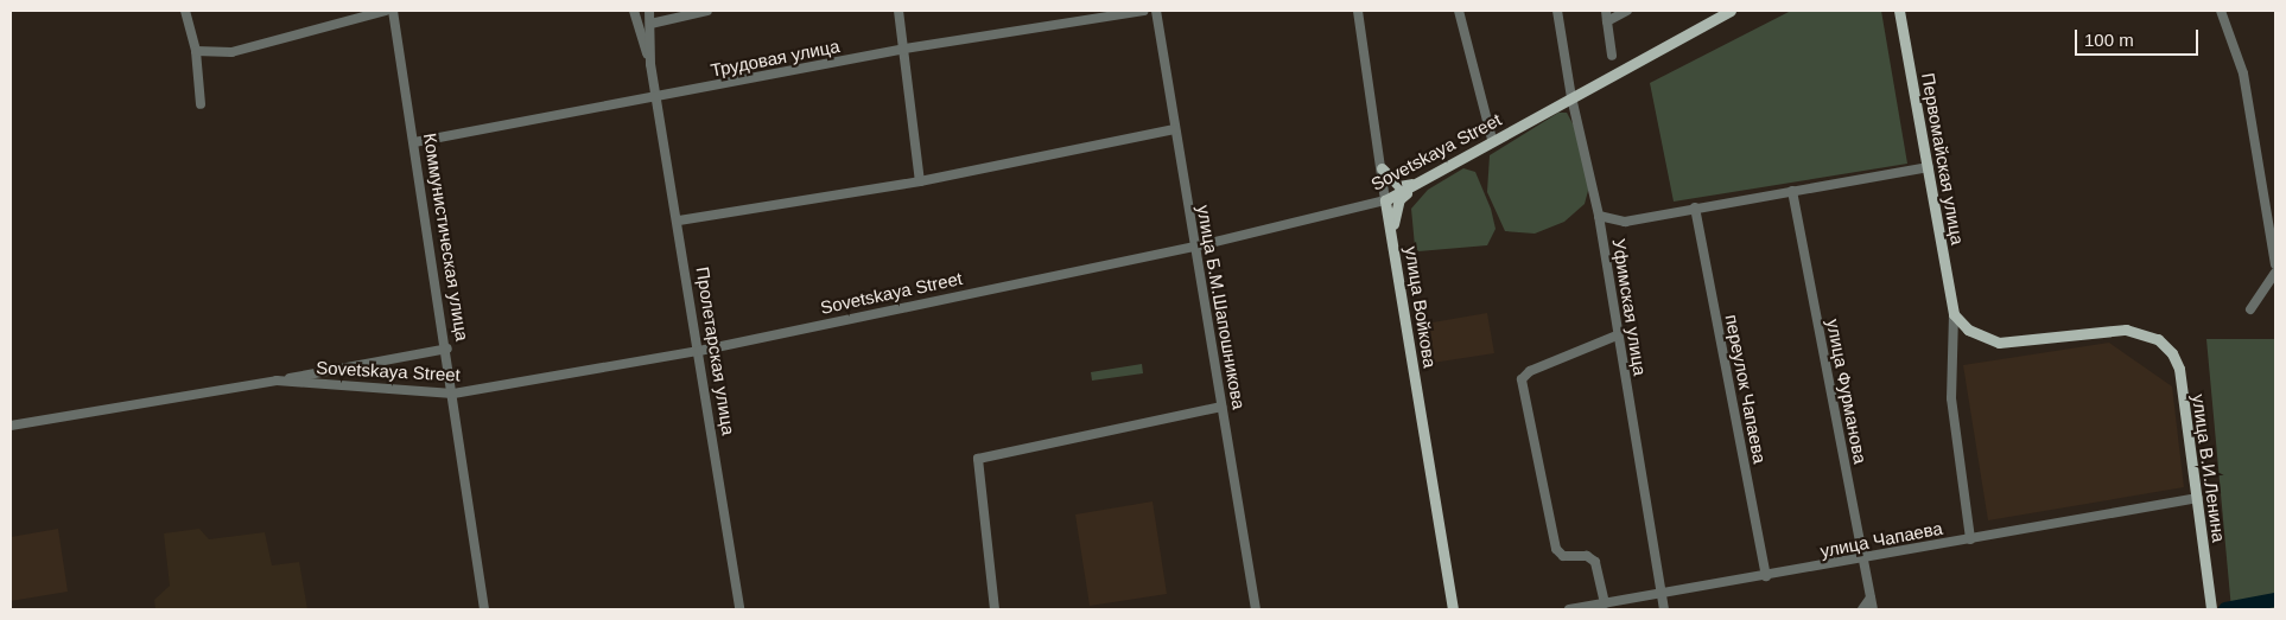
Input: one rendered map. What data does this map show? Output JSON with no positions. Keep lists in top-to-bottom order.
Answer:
{
  "streets": {
    "main road": [
      "Sovetskaya Street",
      "Первомайская улица",
      "улица Войкова",
      "улица В.И.Ленина"
    ],
    "street": [
      "Трудовая улица",
      "Коммунистическая улица",
      "улица Б.М.Шапошникова",
      "Уфимская улица",
      "Пролетарская улица",
      "переулок Чапаева",
      "улица Фурманова",
      "улица Чапаева"
    ]
  },
  "crossings": [
    ["Трудовая улица", "Коммунистическая улица"],
    ["Трудовая улица", "Пролетарская улица"],
    ["Sovetskaya Street", "Коммунистическая улица"],
    ["Sovetskaya Street", "улица Б.М.Шапошникова"],
    ["Sovetskaya Street", "улица Войкова"],
    ["Sovetskaya Street", "Уфимская улица"],
    ["Sovetskaya Street", "Пролетарская улица"],
    ["Первомайская улица", "улица В.И.Ленина"],
    ["Первомайская улица", "улица Чапаева"],
    ["Уфимская улица", "улица Чапаева"],
    ["переулок Чапаева", "улица Чапаева"],
    ["улица Фурманова", "улица Чапаева"],
    ["улица В.И.Ленина", "улица Чапаева"]
  ],
  "scale_bar": "100 m"
}
